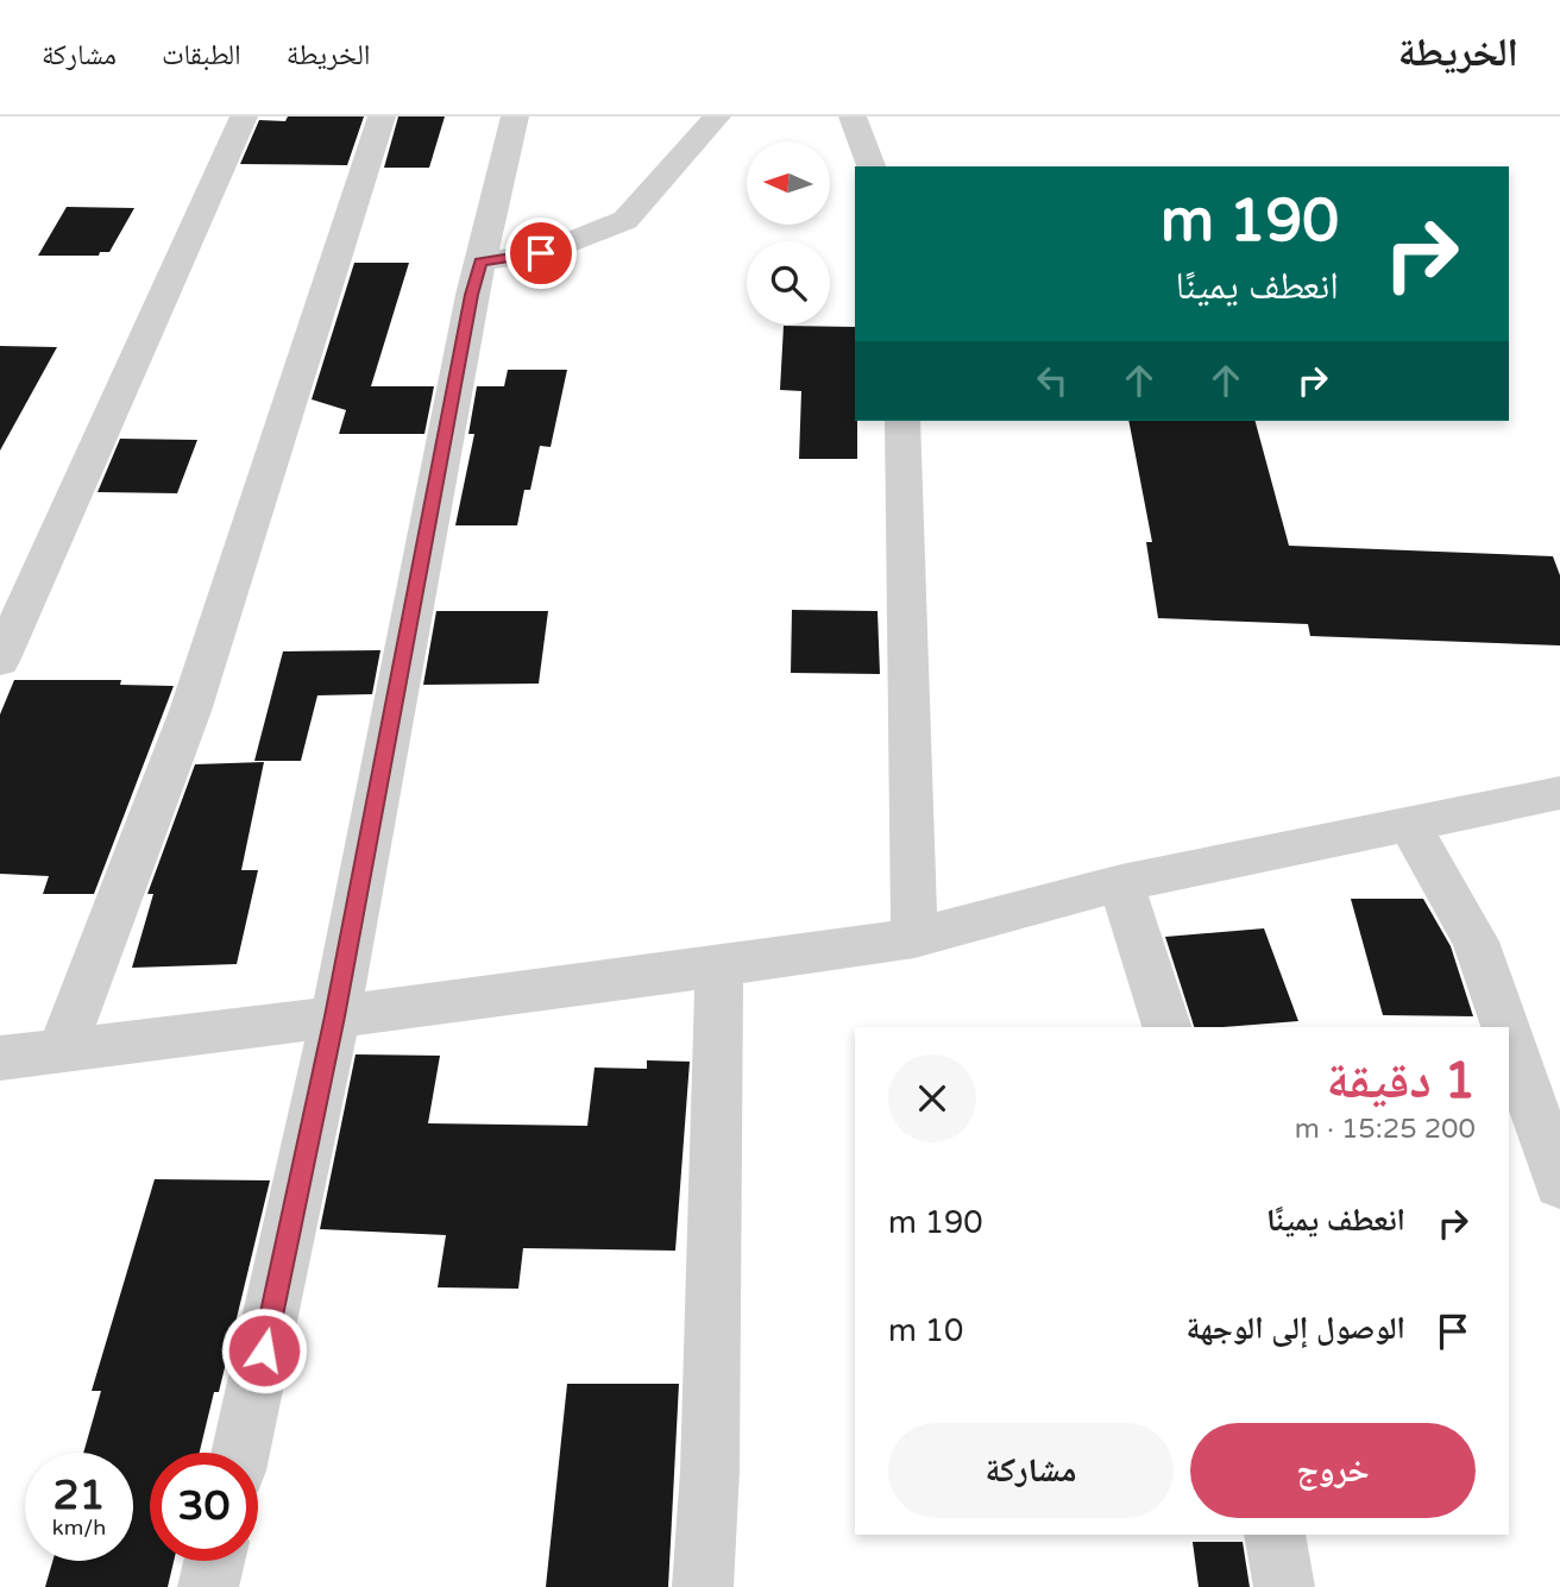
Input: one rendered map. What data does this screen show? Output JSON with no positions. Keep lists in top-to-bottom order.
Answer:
{
  "north": "left",
  "page": {
    "header": "الخريطة",
    "nav": ["الخريطة", "الطبقات", "مشاركة"],
    "turn": ["190 m", "انعطف يمينًا"],
    "heading": ["1 دقيقة", "200 m · 15:25"],
    "list": [
      {
        "name": "انعطف يمينًا",
        "value": "190 m"
      },
      {
        "name": "الوصول إلى الوجهة",
        "value": "10 m"
      }
    ],
    "buttons": ["خروج", "مشاركة"],
    "speed": "21 km/h",
    "limit": "30"
  }
}
